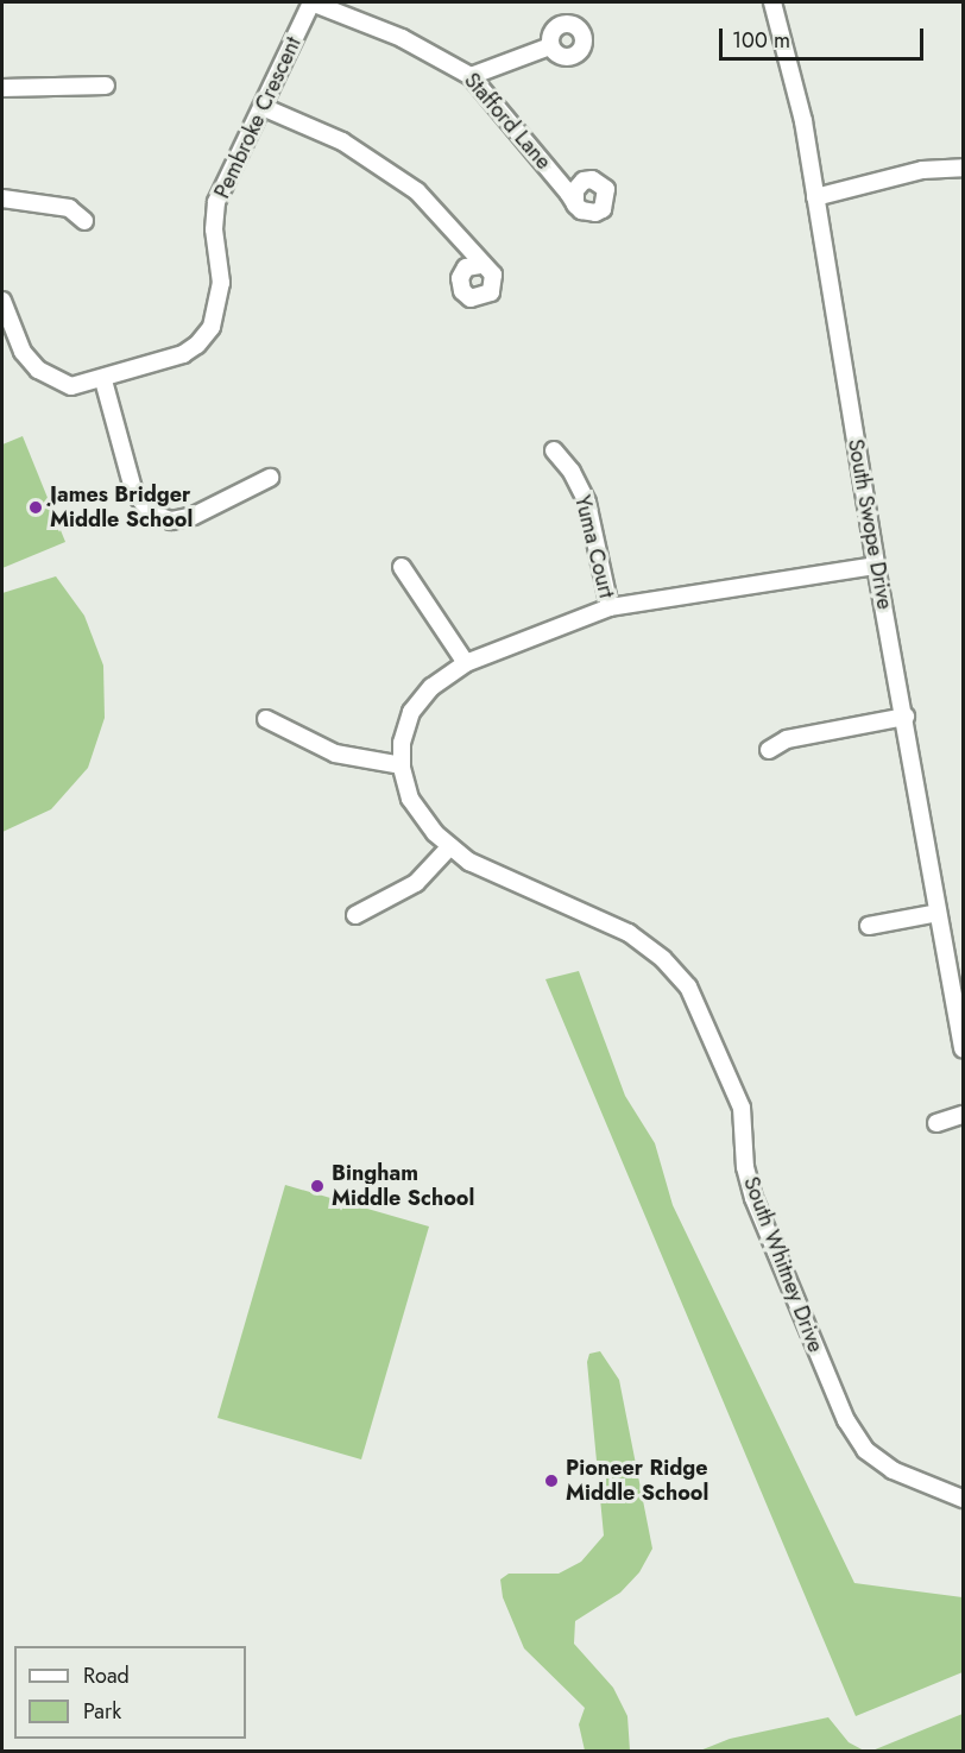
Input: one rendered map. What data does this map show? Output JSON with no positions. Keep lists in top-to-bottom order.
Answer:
{
  "streets": {
    "street": [
      "Pembroke Crescent",
      "Stafford Lane",
      "South Swope Drive",
      "Yuma Court",
      "South Whitney Drive"
    ]
  },
  "crossings": [
    ["Pembroke Crescent", "Stafford Lane"],
    ["South Swope Drive", "South Whitney Drive"],
    ["Yuma Court", "South Whitney Drive"]
  ],
  "places": ["James Bridger Middle School", "Bingham Middle School", "Pioneer Ridge Middle School"],
  "legend": ["Road", "Park"],
  "scale_bar": "100 m"
}
